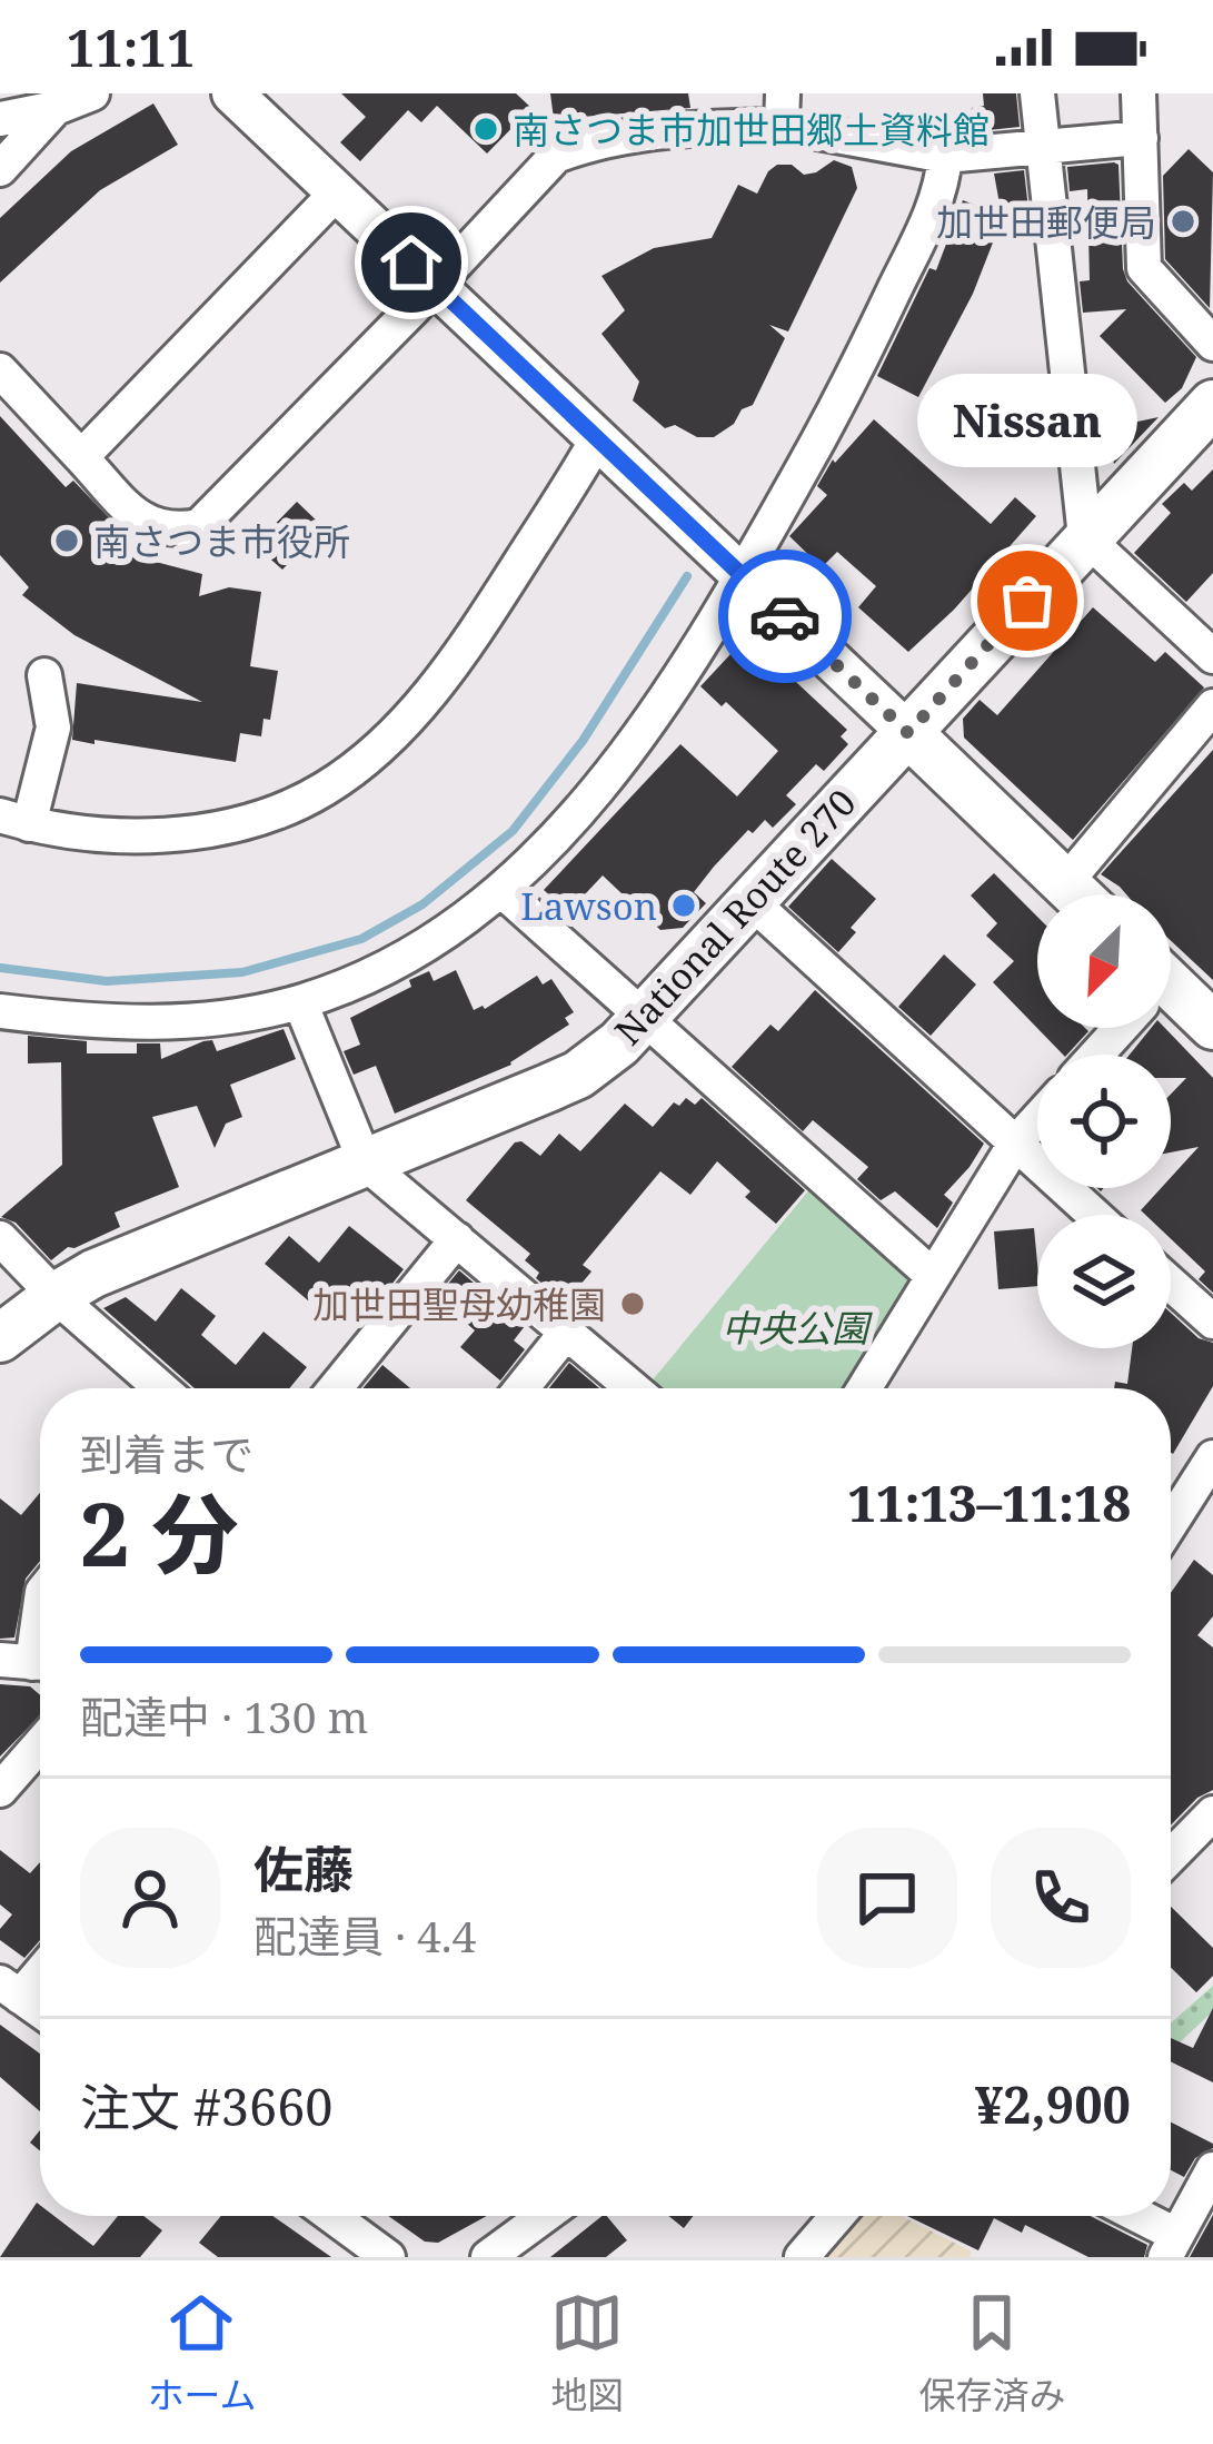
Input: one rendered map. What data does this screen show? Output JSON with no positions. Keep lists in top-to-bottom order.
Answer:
{
  "streets": {
    "highway": ["National Route 270"]
  },
  "parks": ["中央公園"],
  "places": [
    "南さつま市加世田郷土資料館",
    "加世田郵便局",
    "南さつま市役所",
    "Nissan",
    "Lawson",
    "加世田聖母幼稚園"
  ],
  "north": "bottom left",
  "page": {
    "status": "11:11",
    "bubble": "Nissan",
    "heading": ["2 分", "到着まで", "11:13–11:18"],
    "panel": [
      "佐藤",
      "配達員 · 4.4",
      "注文 #3660",
      "¥2,900"
    ],
    "bar": "配達中 · 130 m",
    "tabs": ["ホーム", "地図", "保存済み"]
  }
}
